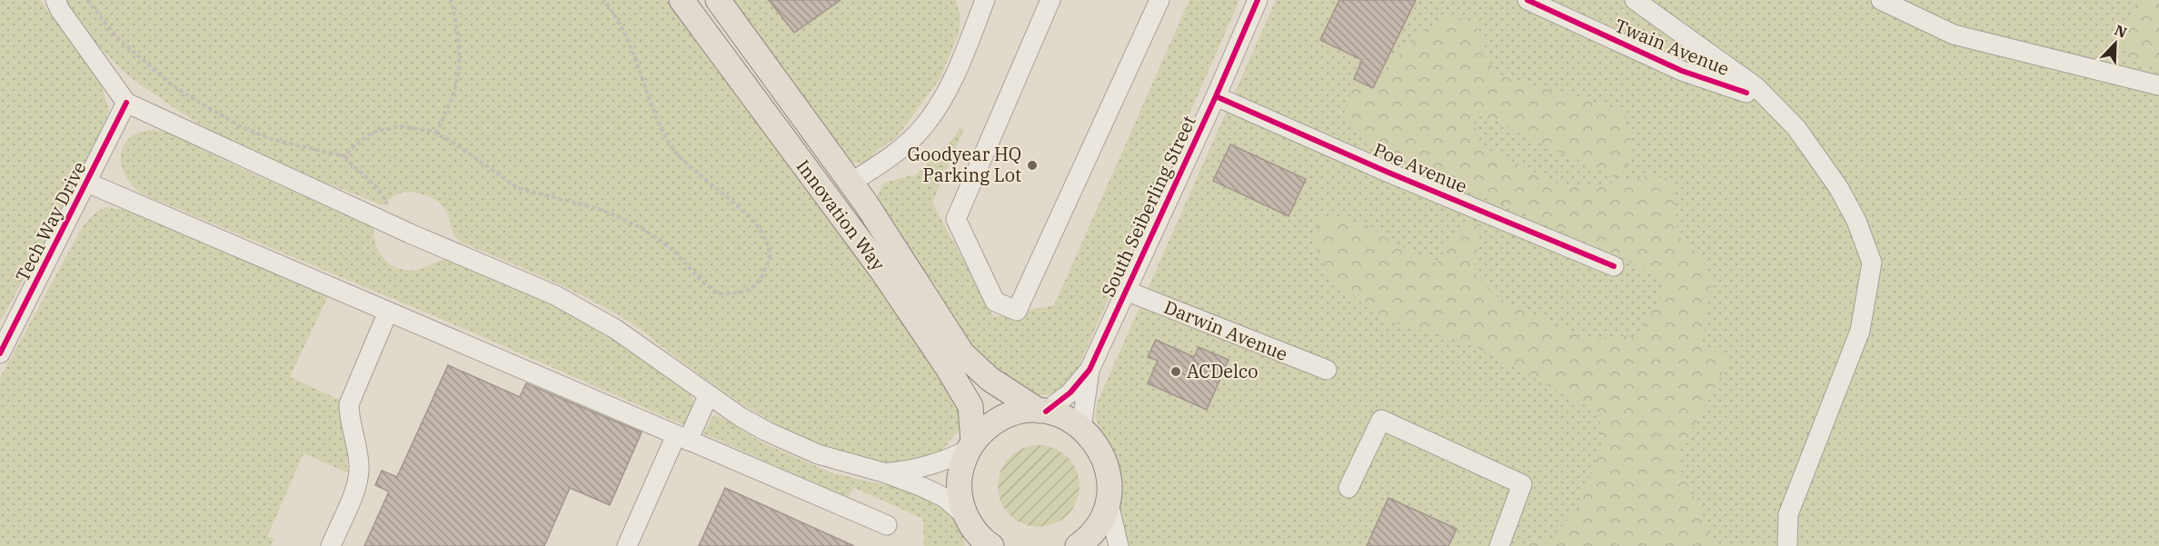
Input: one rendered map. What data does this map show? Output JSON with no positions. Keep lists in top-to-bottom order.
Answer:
{
  "streets": {
    "main road": ["Innovation Way"],
    "street": [
      "Twain Avenue",
      "Poe Avenue",
      "South Seiberling Street",
      "Tech Way Drive",
      "Darwin Avenue"
    ]
  },
  "crossings": [
    ["Poe Avenue", "South Seiberling Street"],
    ["South Seiberling Street", "Innovation Way"],
    ["South Seiberling Street", "Darwin Avenue"]
  ],
  "places": ["Goodyear HQ Parking Lot", "ACDelco"],
  "north": "top right"
}
